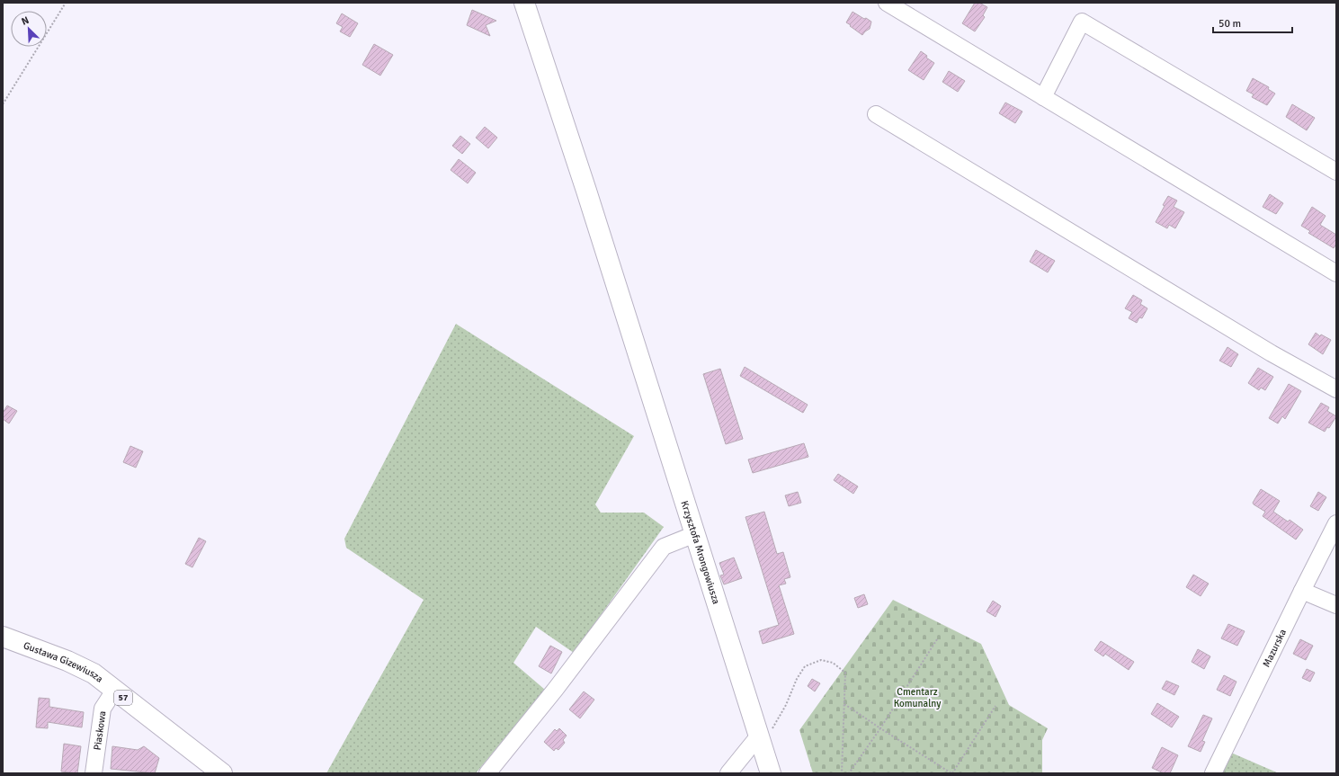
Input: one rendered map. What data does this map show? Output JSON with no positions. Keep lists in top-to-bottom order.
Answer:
{
  "streets": {
    "main road": ["Krzysztofa Mrongowiusza", "Gustawa Gizewiusza", "57"],
    "street": ["Mazurska", "Piaskowa"]
  },
  "crossings": [
    ["Gustawa Gizewiusza", "Piaskowa"]
  ],
  "parks": ["Cmentarz Komunalny"],
  "scale_bar": "50 m",
  "north": "top left"
}
